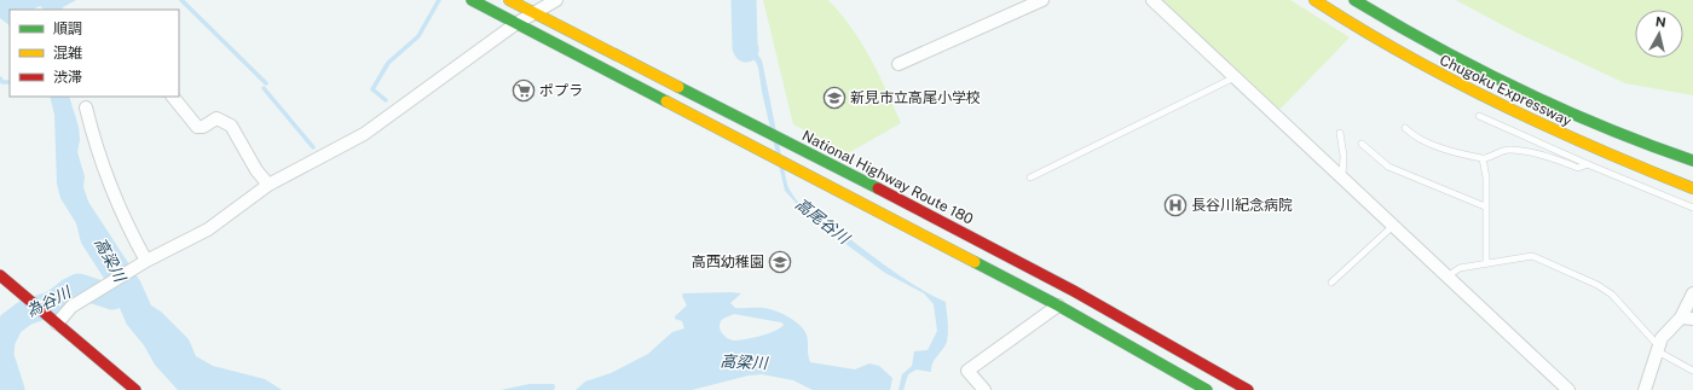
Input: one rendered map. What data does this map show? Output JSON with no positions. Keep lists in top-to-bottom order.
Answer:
{
  "streets": {
    "main road": ["Chugoku Expressway", "National Highway Route 180"]
  },
  "water": ["高尾谷川", "高梁川", "為谷川"],
  "places": {
    "supermarket": ["ポプラ"],
    "school or university": ["新見市立高尾小学校", "高西幼稚園"],
    "hospital": ["長谷川紀念病院"]
  },
  "legend": ["順調", "混雑", "渋滞"],
  "north": "top"
}
